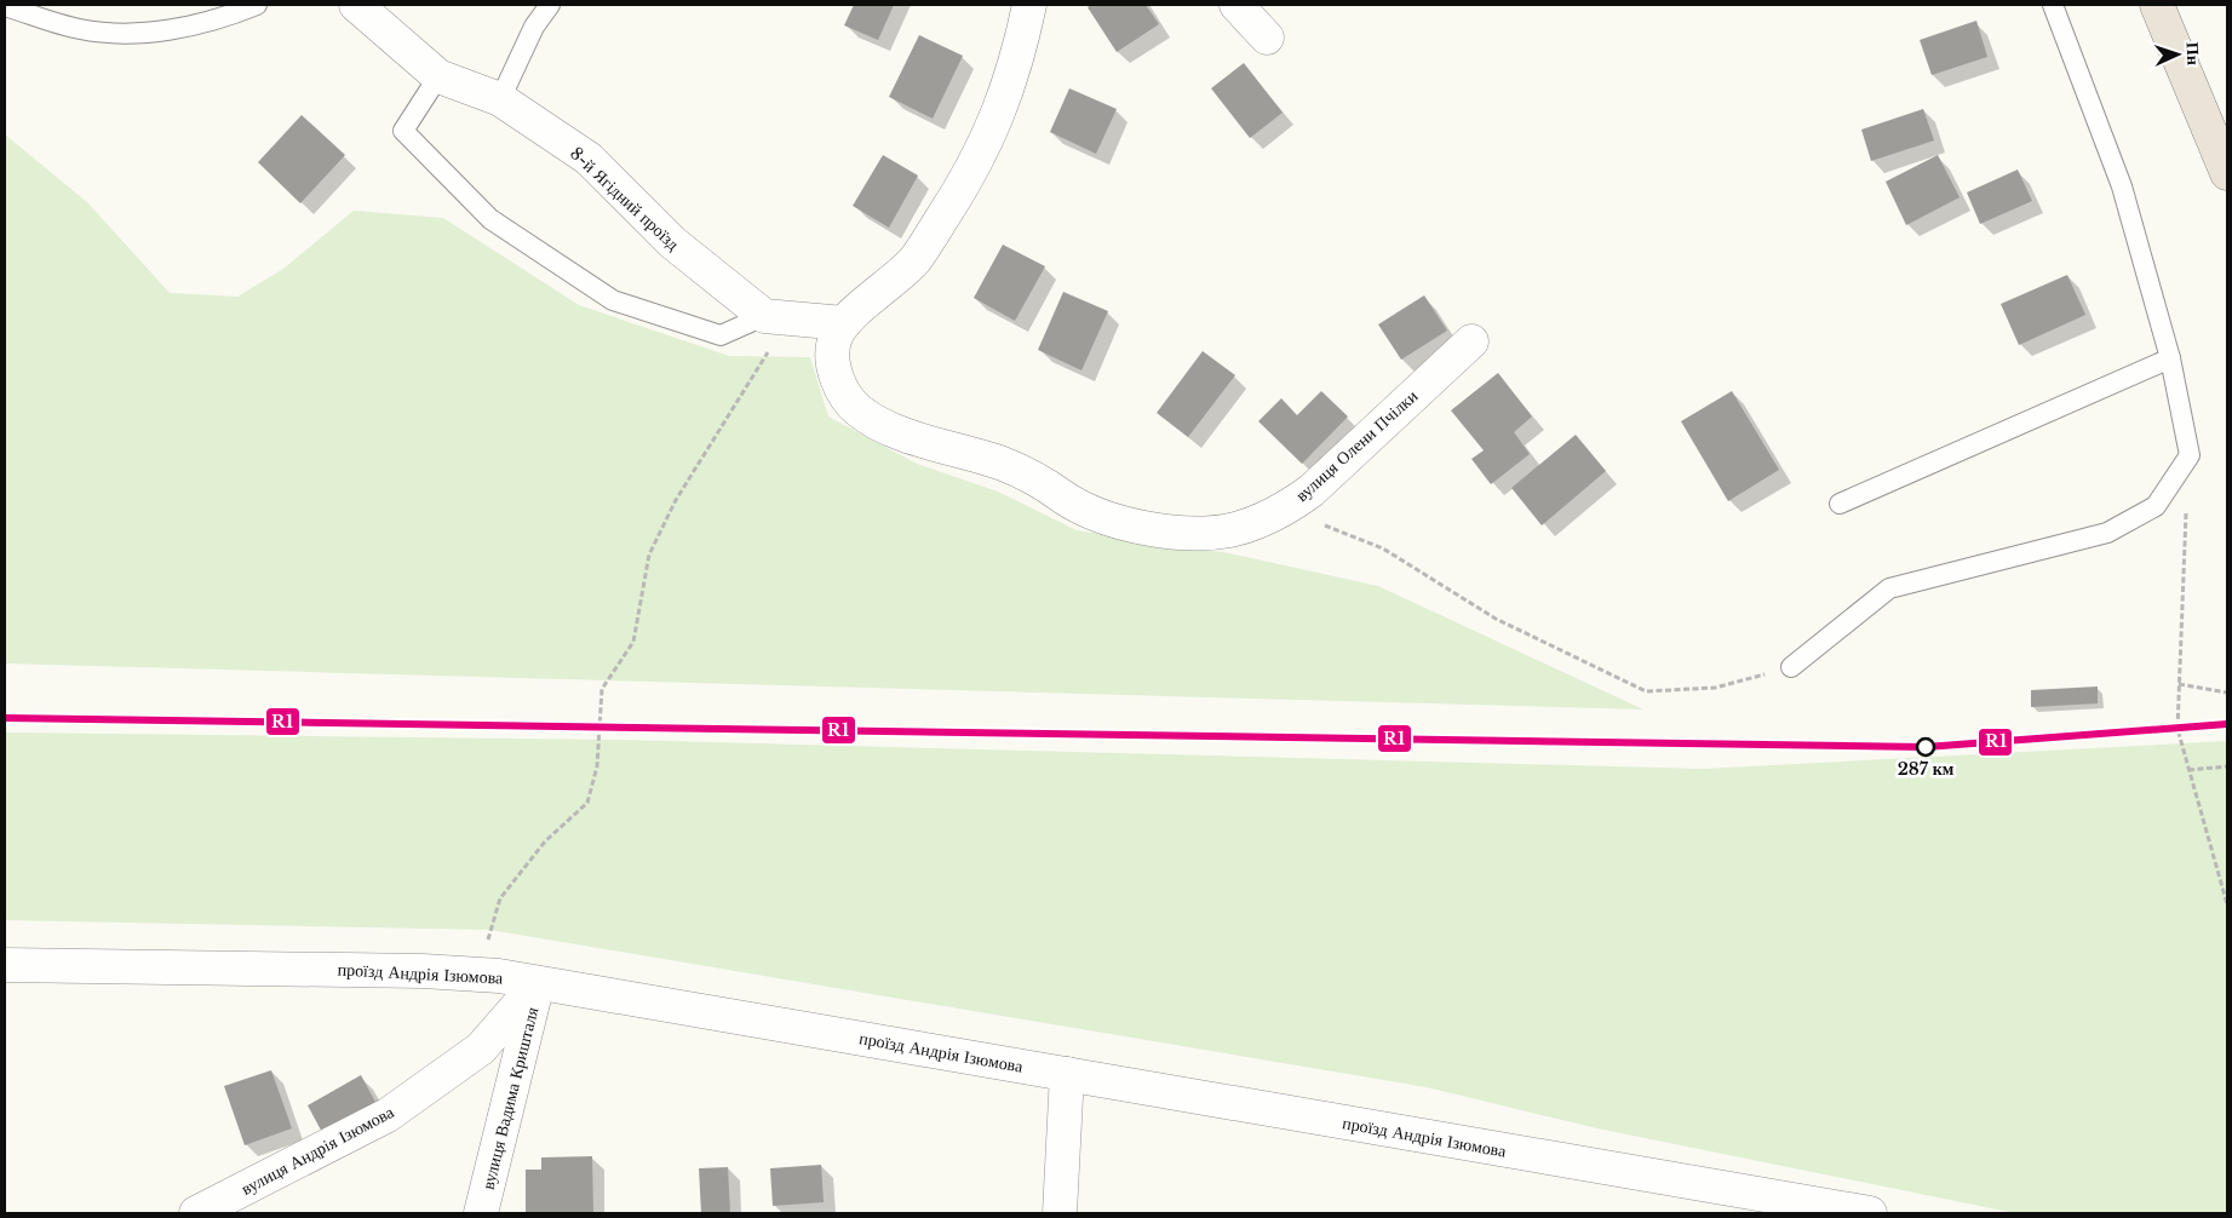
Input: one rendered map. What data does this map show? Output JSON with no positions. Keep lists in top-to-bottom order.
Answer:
{
  "streets": {
    "street": [
      "8-й Ягідний проїзд",
      "вулиця Олени Пчілки",
      "проїзд Андрія Ізюмова",
      "вулиця Вадима Кришталя",
      "вулиця Андрія Ізюмова"
    ]
  },
  "crossings": [
    ["проїзд Андрія Ізюмова", "вулиця Вадима Кришталя"],
    ["проїзд Андрія Ізюмова", "вулиця Андрія Ізюмова"],
    ["вулиця Вадима Кришталя", "вулиця Андрія Ізюмова"]
  ],
  "places": ["287 км"],
  "lines": ["transit line R1"],
  "north": "right"
}
